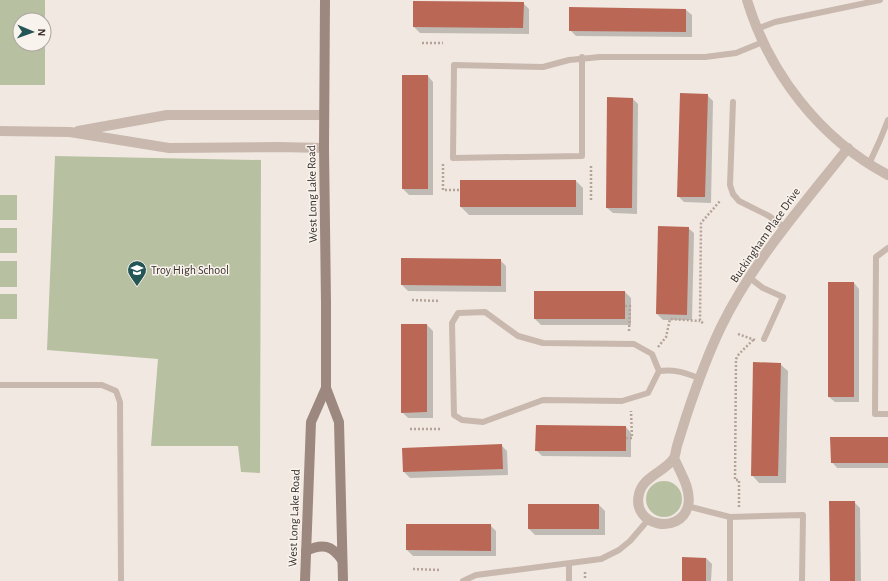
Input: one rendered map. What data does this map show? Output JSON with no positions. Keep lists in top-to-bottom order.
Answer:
{
  "streets": {
    "main road": ["West Long Lake Road"],
    "street": ["Buckingham Place Drive"]
  },
  "places": {
    "school or university": ["Troy High School"]
  },
  "north": "right"
}
